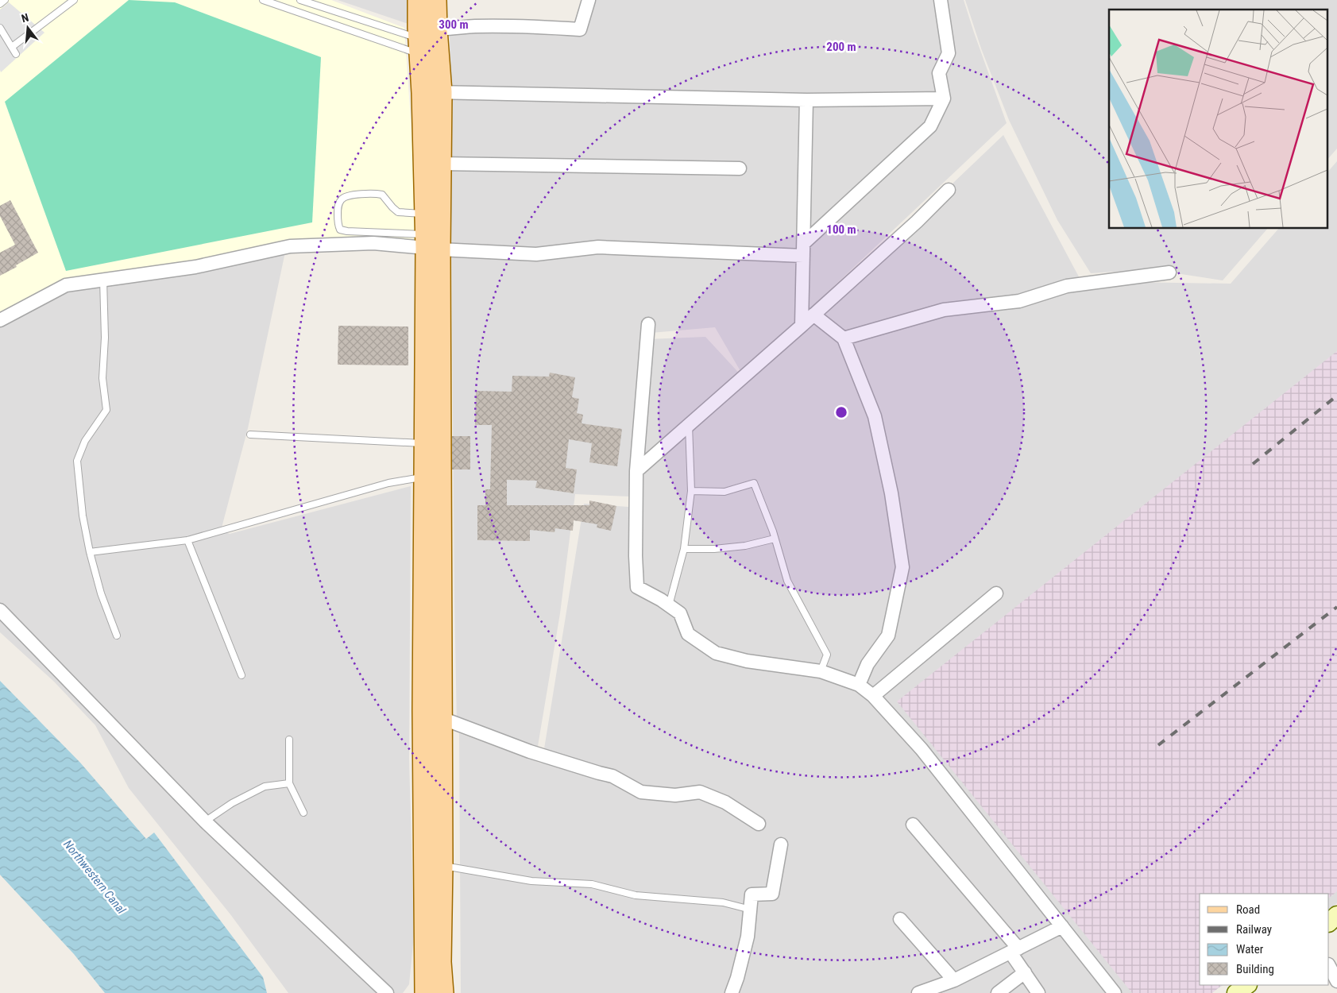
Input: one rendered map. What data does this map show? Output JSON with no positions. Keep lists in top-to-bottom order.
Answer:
{
  "water": ["Northwestern Canal"],
  "legend": [
    "Road",
    "Railway",
    "Water",
    "Building"
  ],
  "north": "top",
  "rings": ["300 m", "200 m", "100 m"]
}
